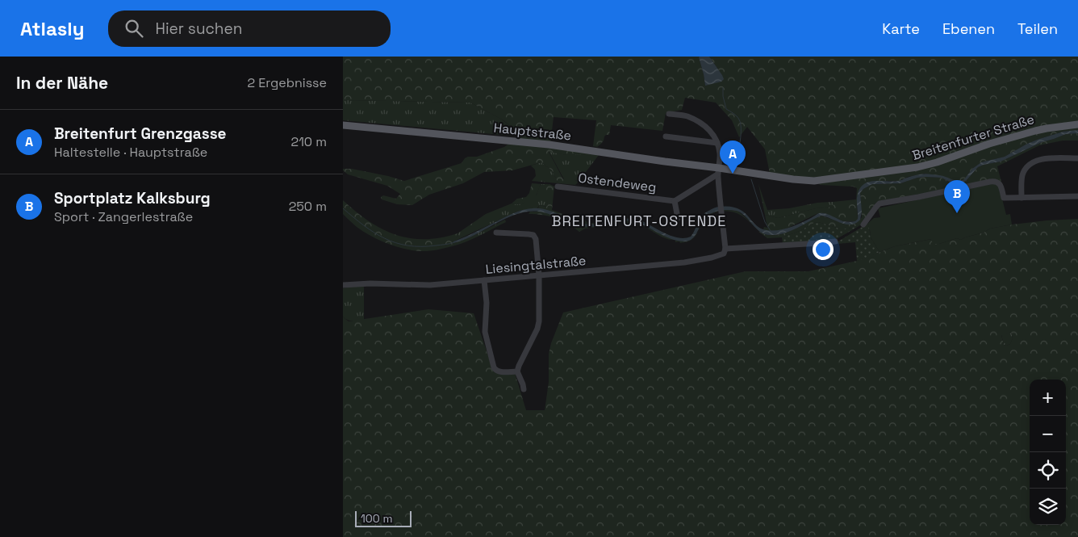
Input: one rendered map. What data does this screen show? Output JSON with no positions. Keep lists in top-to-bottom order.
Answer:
{
  "streets": {
    "main road": ["Hauptstraße", "Breitenfurter Straße"],
    "street": ["Ostendeweg", "Liesingtalstraße"]
  },
  "crossings": [
    ["Hauptstraße", "Breitenfurter Straße"]
  ],
  "districts": ["BREITENFURT-OSTENDE"],
  "scale_bar": "100 m",
  "page": {
    "header": "Atlasly",
    "search": "Hier suchen",
    "nav": ["Karte", "Ebenen", "Teilen"],
    "heading": ["In der Nähe", "2 Ergebnisse"],
    "list": [
      {
        "mark": "A",
        "name": "Breitenfurt Grenzgasse",
        "note": "Haltestelle · Hauptstraße",
        "value": "210 m"
      },
      {
        "mark": "B",
        "name": "Sportplatz Kalksburg",
        "note": "Sport · Zangerlestraße",
        "value": "250 m"
      }
    ],
    "pins": ["A", "B"],
    "map_buttons": ["+", "−"],
    "scale": "100 m"
  }
}
